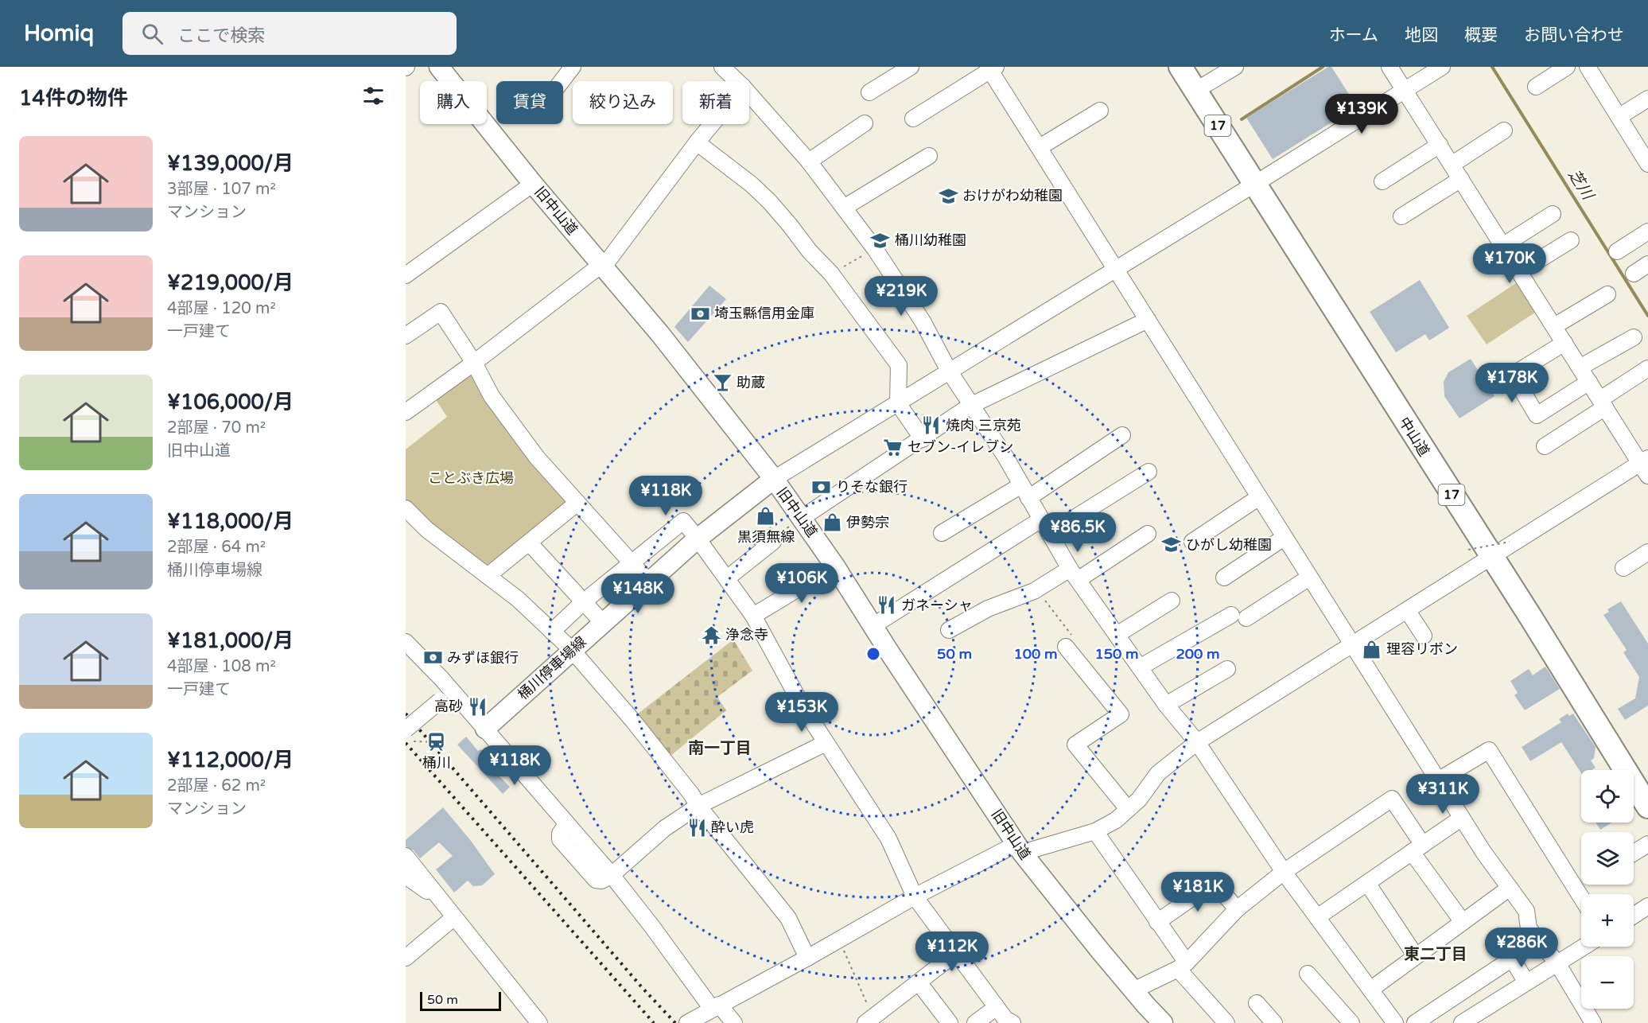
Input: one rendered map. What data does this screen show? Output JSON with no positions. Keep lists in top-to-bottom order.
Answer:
{
  "streets": {
    "highway": ["17", "中山道"],
    "main road": ["旧中山道", "桶川停車場線"]
  },
  "crossings": [
    ["旧中山道", "桶川停車場線"]
  ],
  "districts": ["南一丁目", "東二丁目"],
  "water": ["芝川"],
  "parks": ["ことぶき広場"],
  "places": {
    "school or university": ["おけがわ幼稚園", "桶川幼稚園", "ひがし幼稚園"],
    "bank": ["埼玉縣信用金庫", "りそな銀行", "みずほ銀行"],
    "bar": ["助蔵"],
    "restaurant": [
      "焼肉 三京苑",
      "ガネーシャ",
      "高砂",
      "酔い虎"
    ],
    "supermarket": ["セブン-イレブン"],
    "shop": ["黒須無線", "伊勢宗", "理容リボン"],
    "temple": ["浄念寺"],
    "station": ["桶川"]
  },
  "scale_bar": "50 m",
  "page": {
    "header": "Homiq",
    "search": "ここで検索",
    "nav": [
      "ホーム",
      "地図",
      "概要",
      "お問い合わせ"
    ],
    "heading": "14件の物件",
    "chip": [
      "購入",
      "賃貸",
      "絞り込み",
      "新着"
    ],
    "price": [
      "¥139K",
      "¥170K",
      "¥219K",
      "¥178K",
      "¥118K",
      "¥86.5K",
      "¥106K",
      "¥148K",
      "¥153K",
      "¥118K",
      "¥311K",
      "¥181K",
      "¥286K",
      "¥112K"
    ],
    "list": [
      {
        "name": "¥139,000/月",
        "note": "3部屋 · 107 m² · マンション"
      },
      {
        "name": "¥219,000/月",
        "note": "4部屋 · 120 m² · 一戸建て"
      },
      {
        "name": "¥106,000/月",
        "note": "2部屋 · 70 m² · 旧中山道"
      },
      {
        "name": "¥118,000/月",
        "note": "2部屋 · 64 m² · 桶川停車場線"
      },
      {
        "name": "¥181,000/月",
        "note": "4部屋 · 108 m² · 一戸建て"
      },
      {
        "name": "¥112,000/月",
        "note": "2部屋 · 62 m² · マンション"
      }
    ],
    "map_buttons": ["+", "−"],
    "scale": "50 m"
  },
  "rings": [
    "50 m",
    "100 m",
    "150 m",
    "200 m"
  ]
}
